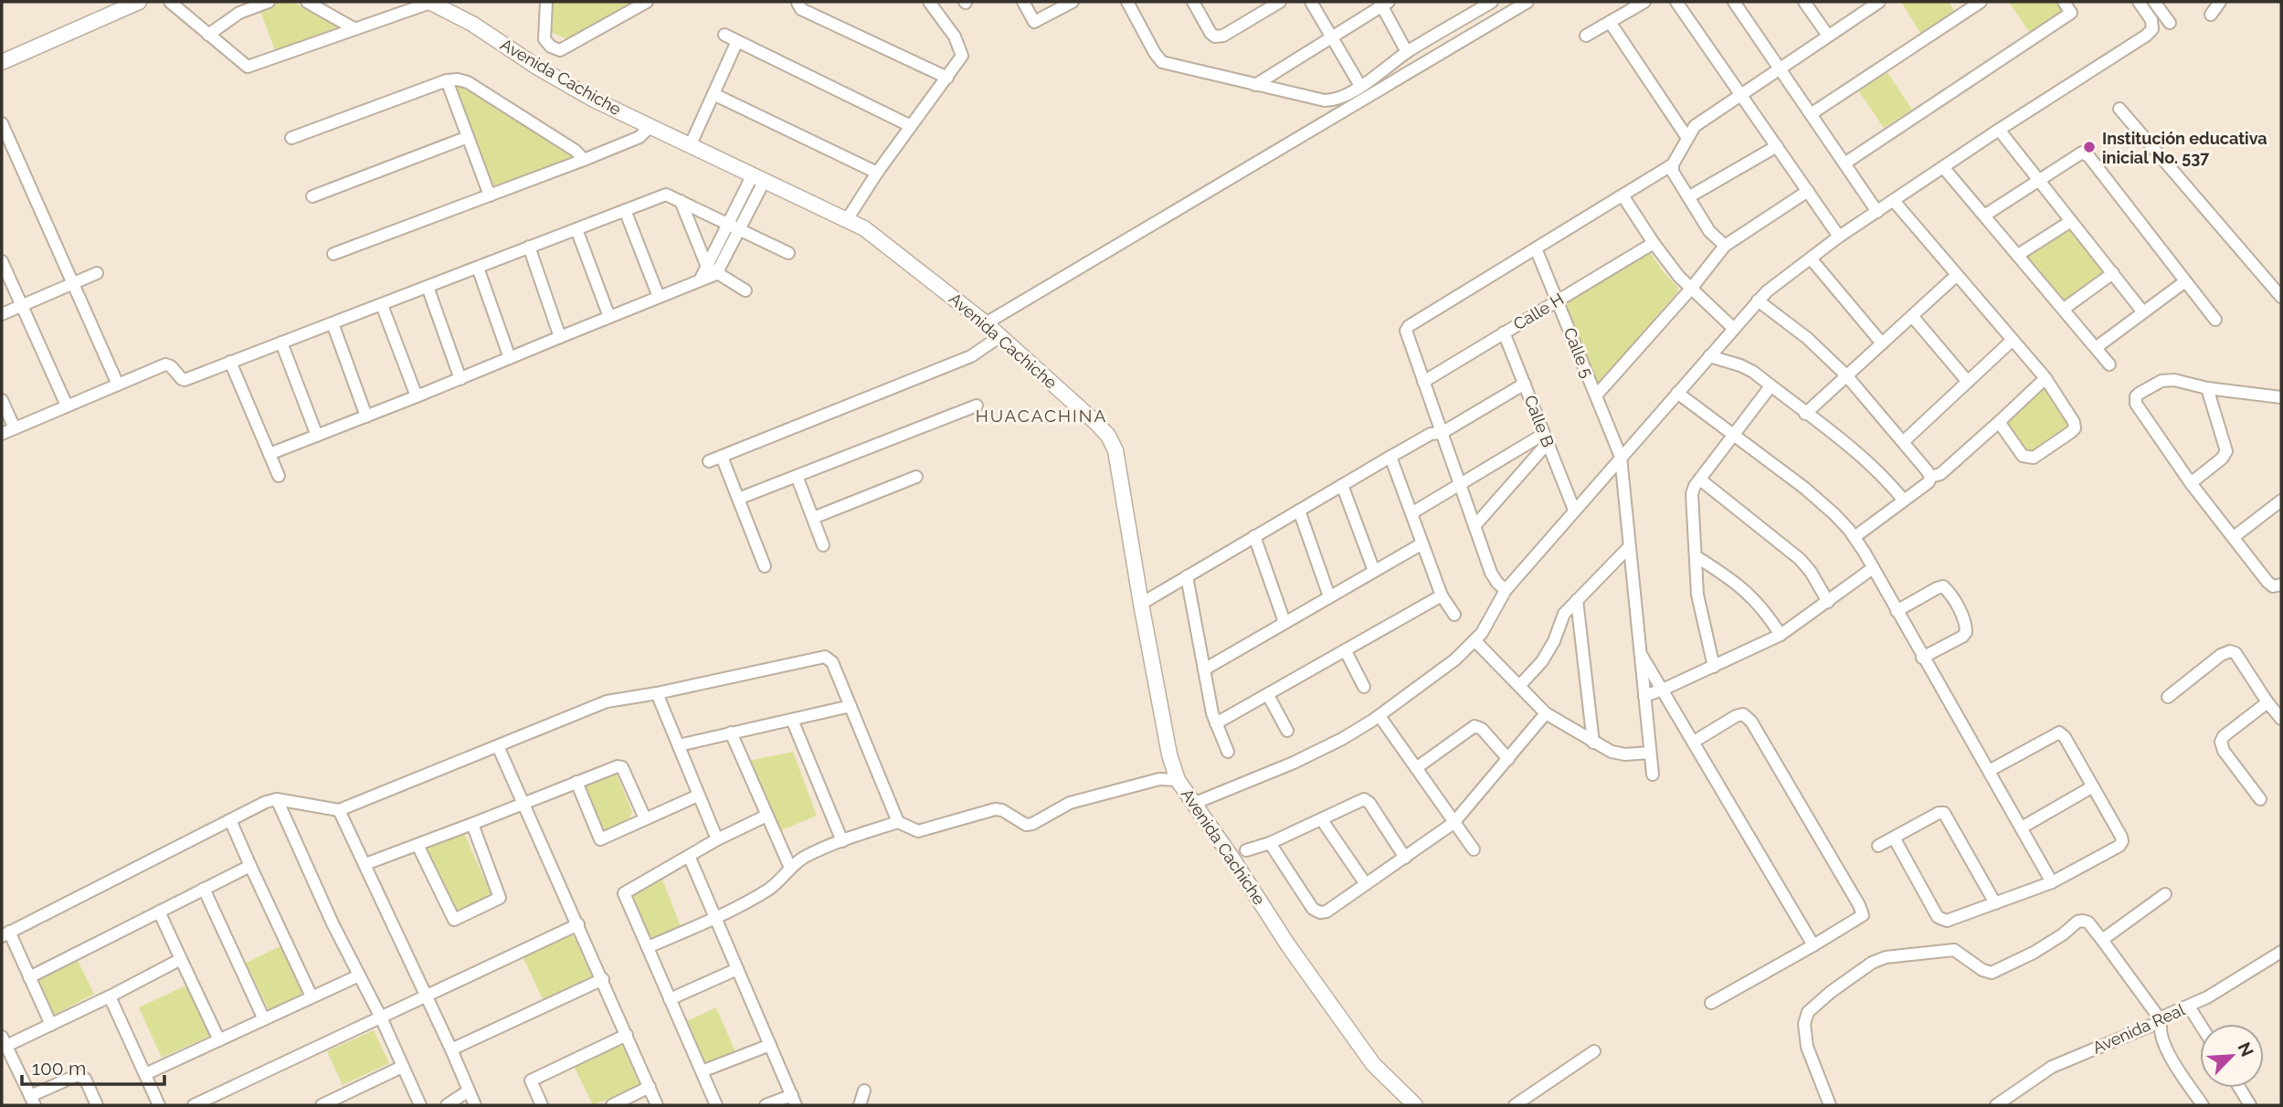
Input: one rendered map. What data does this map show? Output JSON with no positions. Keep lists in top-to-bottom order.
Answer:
{
  "streets": {
    "street": [
      "Avenida Cachiche",
      "Calle H",
      "Calle 5",
      "Calle B",
      "Avenida Real"
    ]
  },
  "crossings": [
    ["Calle H", "Calle 5"],
    ["Calle H", "Calle B"]
  ],
  "districts": ["HUACACHINA"],
  "places": ["Institución educativa inicial No. 537"],
  "scale_bar": "100 m",
  "north": "top right"
}
